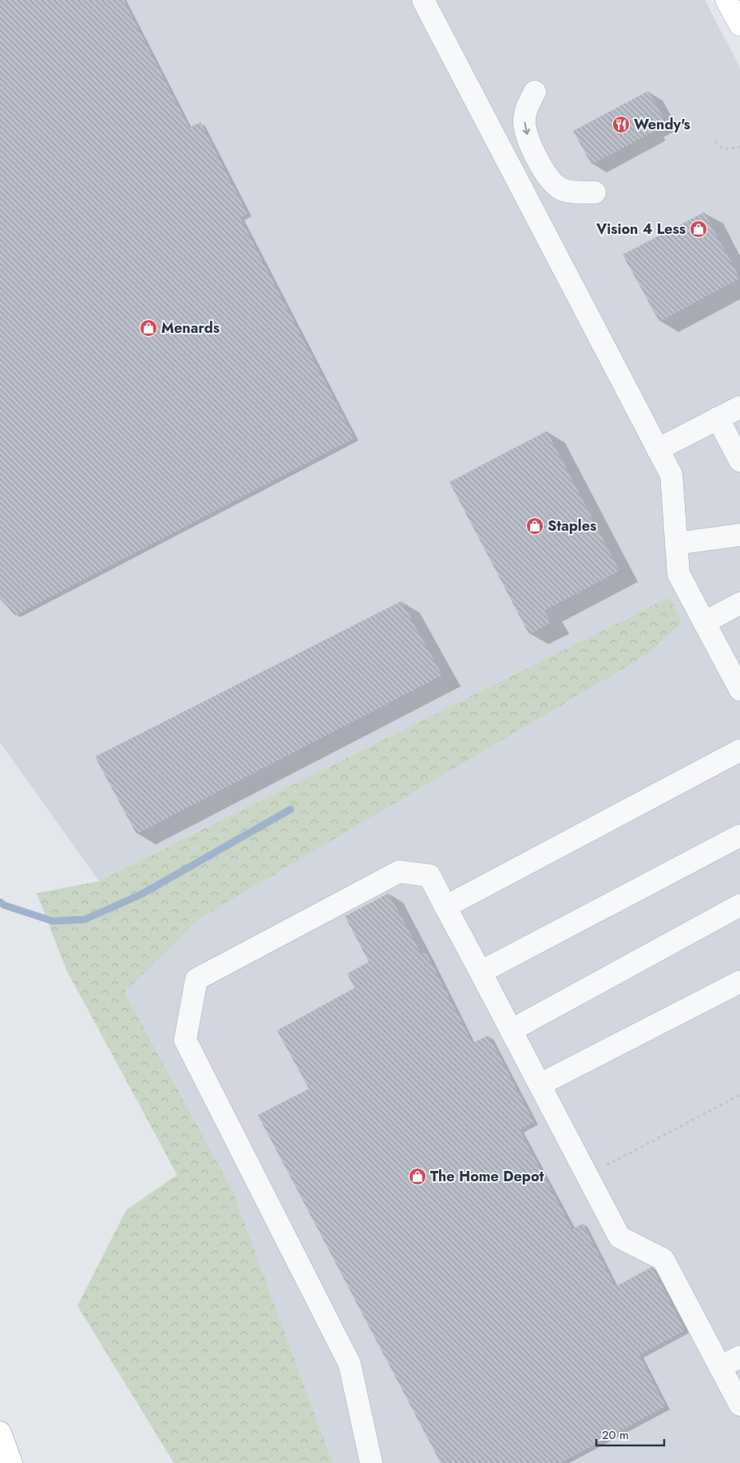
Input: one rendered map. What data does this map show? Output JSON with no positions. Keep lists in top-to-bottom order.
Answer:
{
  "places": {
    "restaurant": ["Wendy's"],
    "shop": [
      "Vision 4 Less",
      "Menards",
      "Staples",
      "The Home Depot"
    ]
  },
  "scale_bar": "20 m"
}
